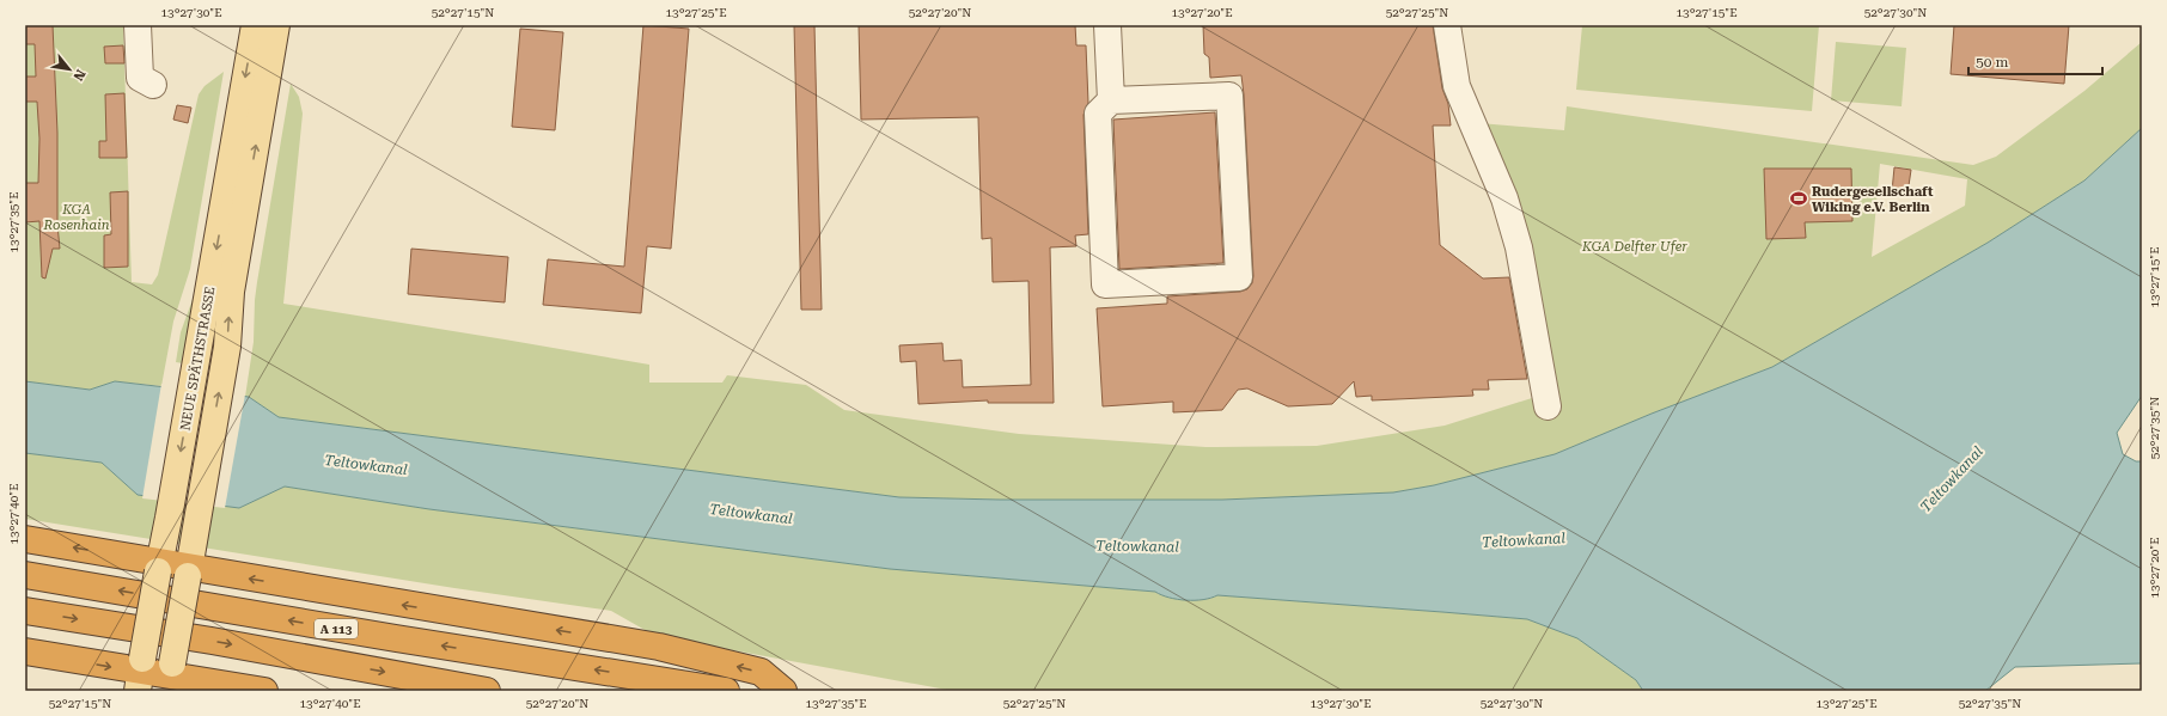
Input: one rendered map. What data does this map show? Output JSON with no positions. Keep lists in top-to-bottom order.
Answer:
{
  "streets": {
    "highway": ["A 113"],
    "main road": ["NEUE SPÄTHSTRASSE"]
  },
  "water": ["Teltowkanal"],
  "parks": ["KGA Rosenhain", "KGA Delfter Ufer"],
  "places": {
    "sports": ["Rudergesellschaft Wiking e.V. Berlin"]
  },
  "scale_bar": "50 m",
  "north": "bottom right",
  "coordinates": [
    "13°27'30\"E",
    "52°27'15\"N",
    "13°27'25\"E",
    "52°27'20\"N",
    "13°27'20\"E",
    "52°27'25\"N",
    "13°27'15\"E",
    "52°27'30\"N",
    "13°27'35\"E",
    "52°27'35\"N",
    "13°27'40\"E"
  ]
}
